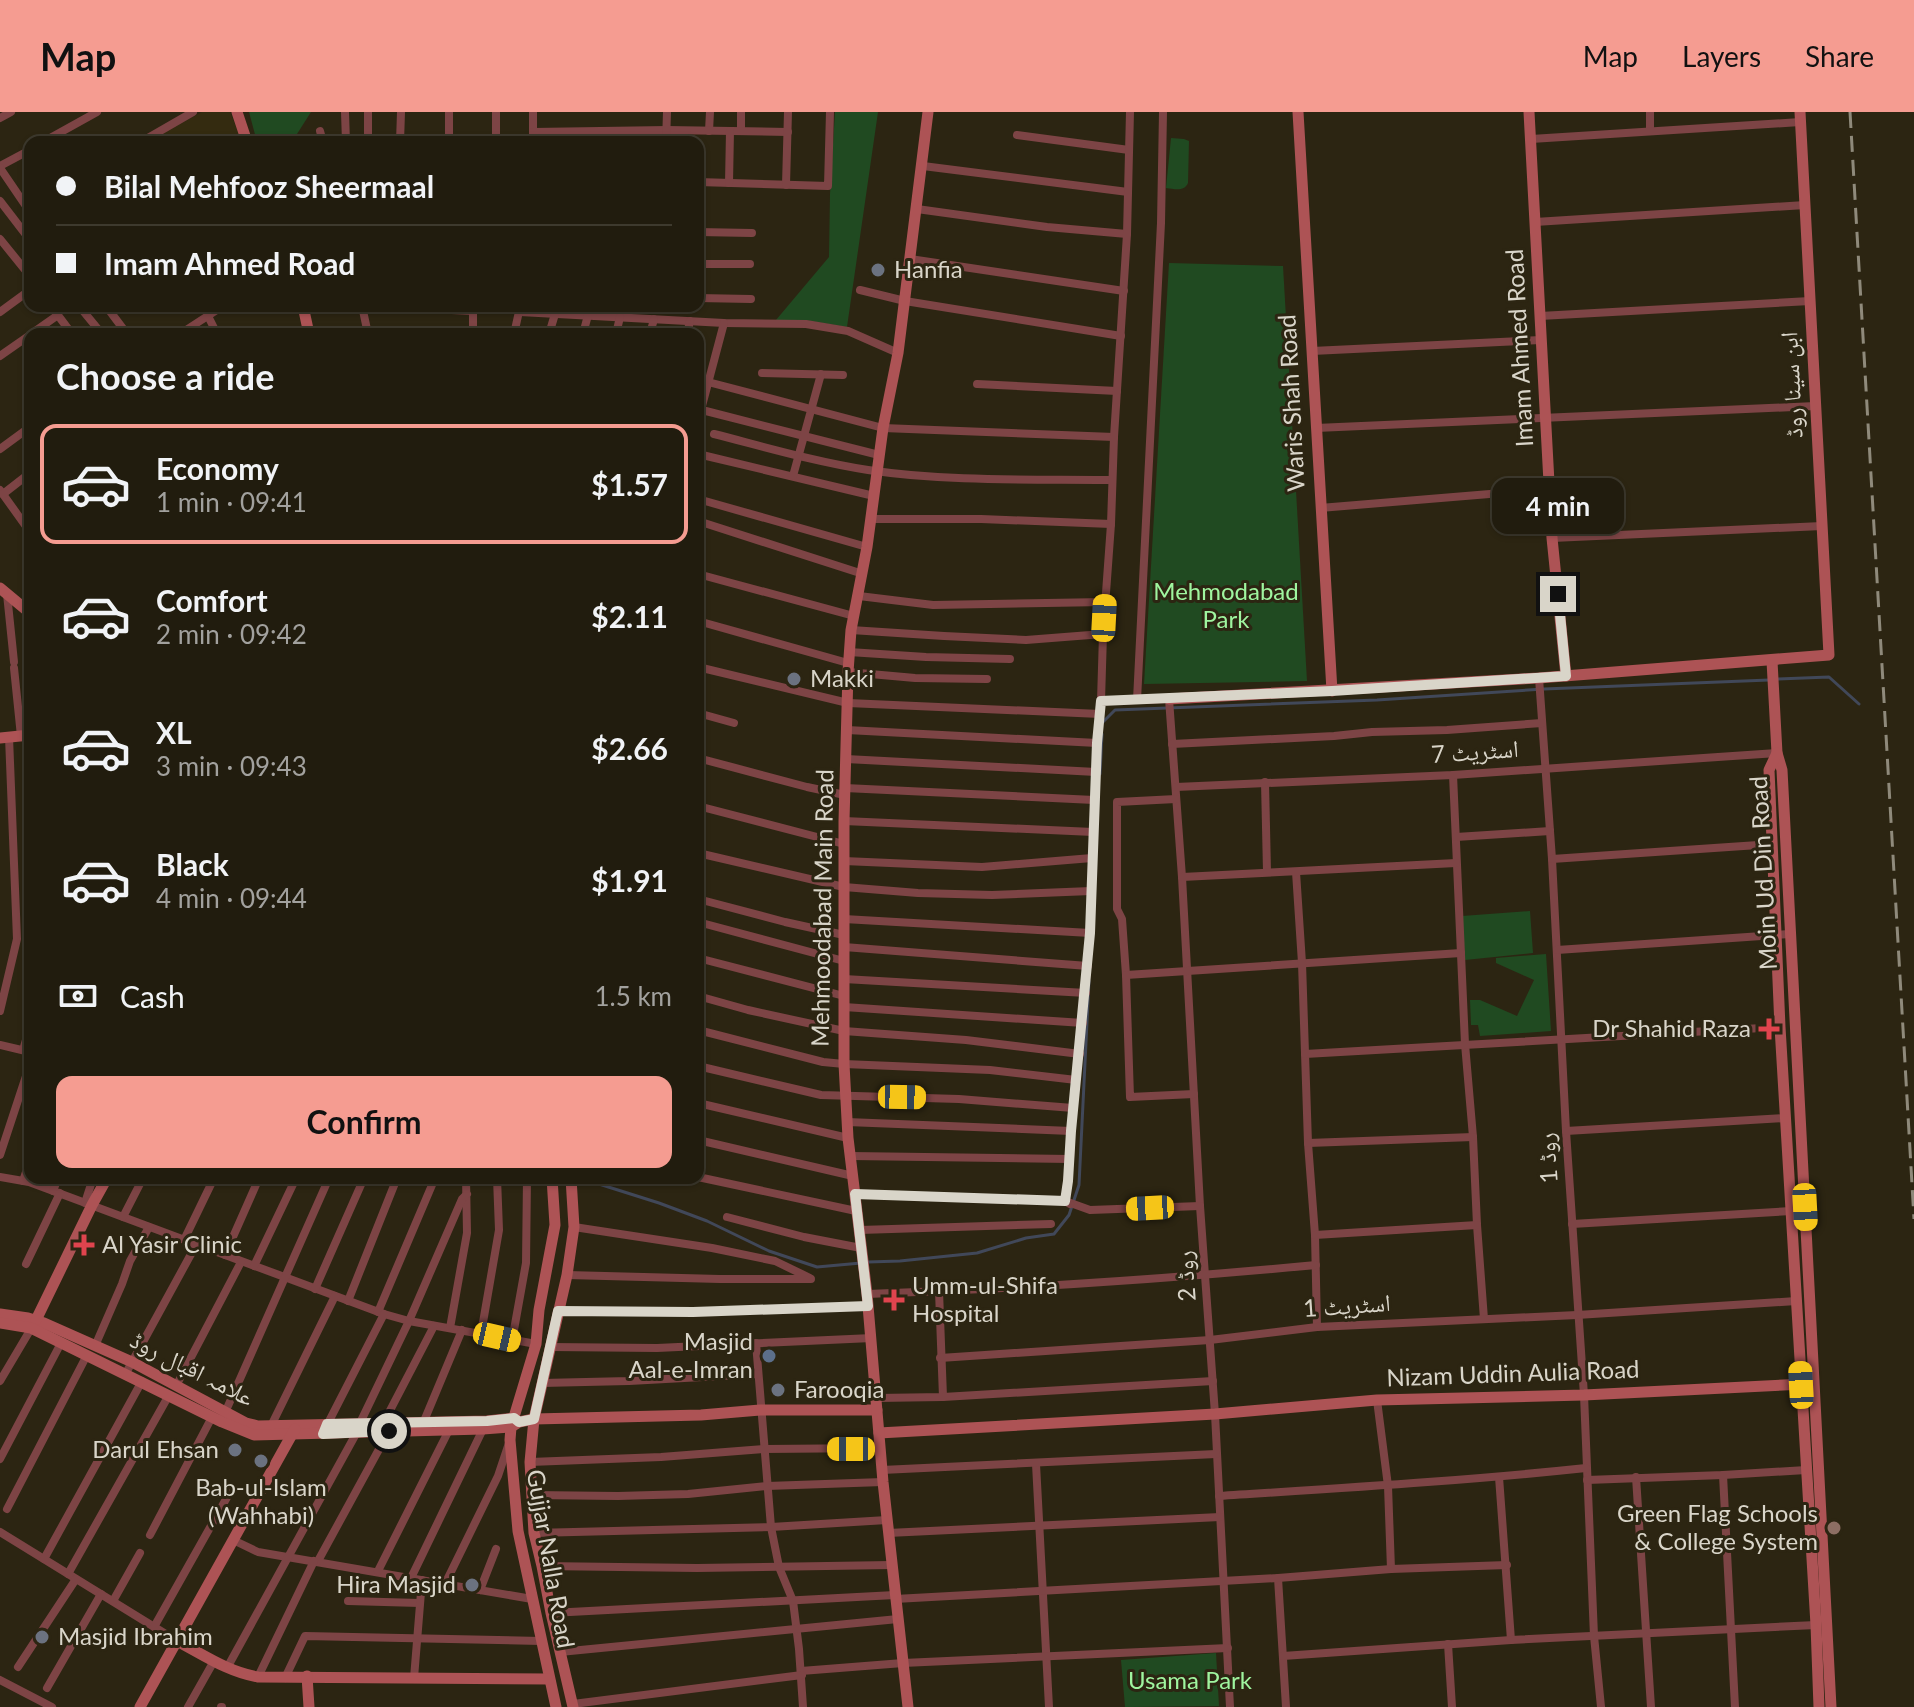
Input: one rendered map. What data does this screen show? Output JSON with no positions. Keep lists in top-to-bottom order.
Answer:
{
  "streets": {
    "street": [
      "Imam Ahmed Road",
      "ابن سینا روڈ",
      "Waris Shah Road",
      "اسٹریٹ 7",
      "Moin Ud Din Road",
      "Mehmoodabad Main Road",
      "روڈ 1",
      "روڈ 2",
      "اسٹریٹ 1",
      "علامہ اقبال روڈ",
      "Nizam Uddin Aulia Road",
      "Gujjar Nalla Road"
    ]
  },
  "crossings": [
    ["اسٹریٹ 7", "Moin Ud Din Road"],
    ["اسٹریٹ 7", "روڈ 1"],
    ["اسٹریٹ 7", "روڈ 2"],
    ["Moin Ud Din Road", "اسٹریٹ 1"],
    ["Moin Ud Din Road", "Nizam Uddin Aulia Road"],
    ["Mehmoodabad Main Road", "علامہ اقبال روڈ"],
    ["Mehmoodabad Main Road", "Nizam Uddin Aulia Road"],
    ["روڈ 1", "اسٹریٹ 1"],
    ["روڈ 1", "Nizam Uddin Aulia Road"],
    ["روڈ 2", "اسٹریٹ 1"],
    ["روڈ 2", "Nizam Uddin Aulia Road"],
    ["علامہ اقبال روڈ", "Gujjar Nalla Road"]
  ],
  "parks": ["Mehmodabad Park", "Usama Park"],
  "places": {
    "other": [
      "Hanfia",
      "Makki",
      "Masjid Aal-e-Imran",
      "Farooqia",
      "Darul Ehsan",
      "Bab-ul-Islam (Wahhabi)",
      "Green Flag Schools & College System",
      "Hira Masjid",
      "Masjid Ibrahim"
    ],
    "health": ["Dr Shahid Raza", "Al Yasir Clinic", "Umm-ul-Shifa Hospital"]
  },
  "page": {
    "header": "Map",
    "nav": ["Map", "Layers", "Share"],
    "banner": ["Bilal Mehfooz Sheermaal", "Imam Ahmed Road"],
    "heading": "Choose a ride",
    "list": [
      {
        "name": "Economy",
        "note": "1 min · 09:41",
        "value": "$1.57"
      },
      {
        "name": "Comfort",
        "note": "2 min · 09:42",
        "value": "$2.11"
      },
      {
        "name": "XL",
        "note": "3 min · 09:43",
        "value": "$2.66"
      },
      {
        "name": "Black",
        "note": "4 min · 09:44",
        "value": "$1.91"
      }
    ],
    "bubble": "4 min",
    "pay": ["Cash", "1.5 km"],
    "buttons": "Confirm"
  }
}
